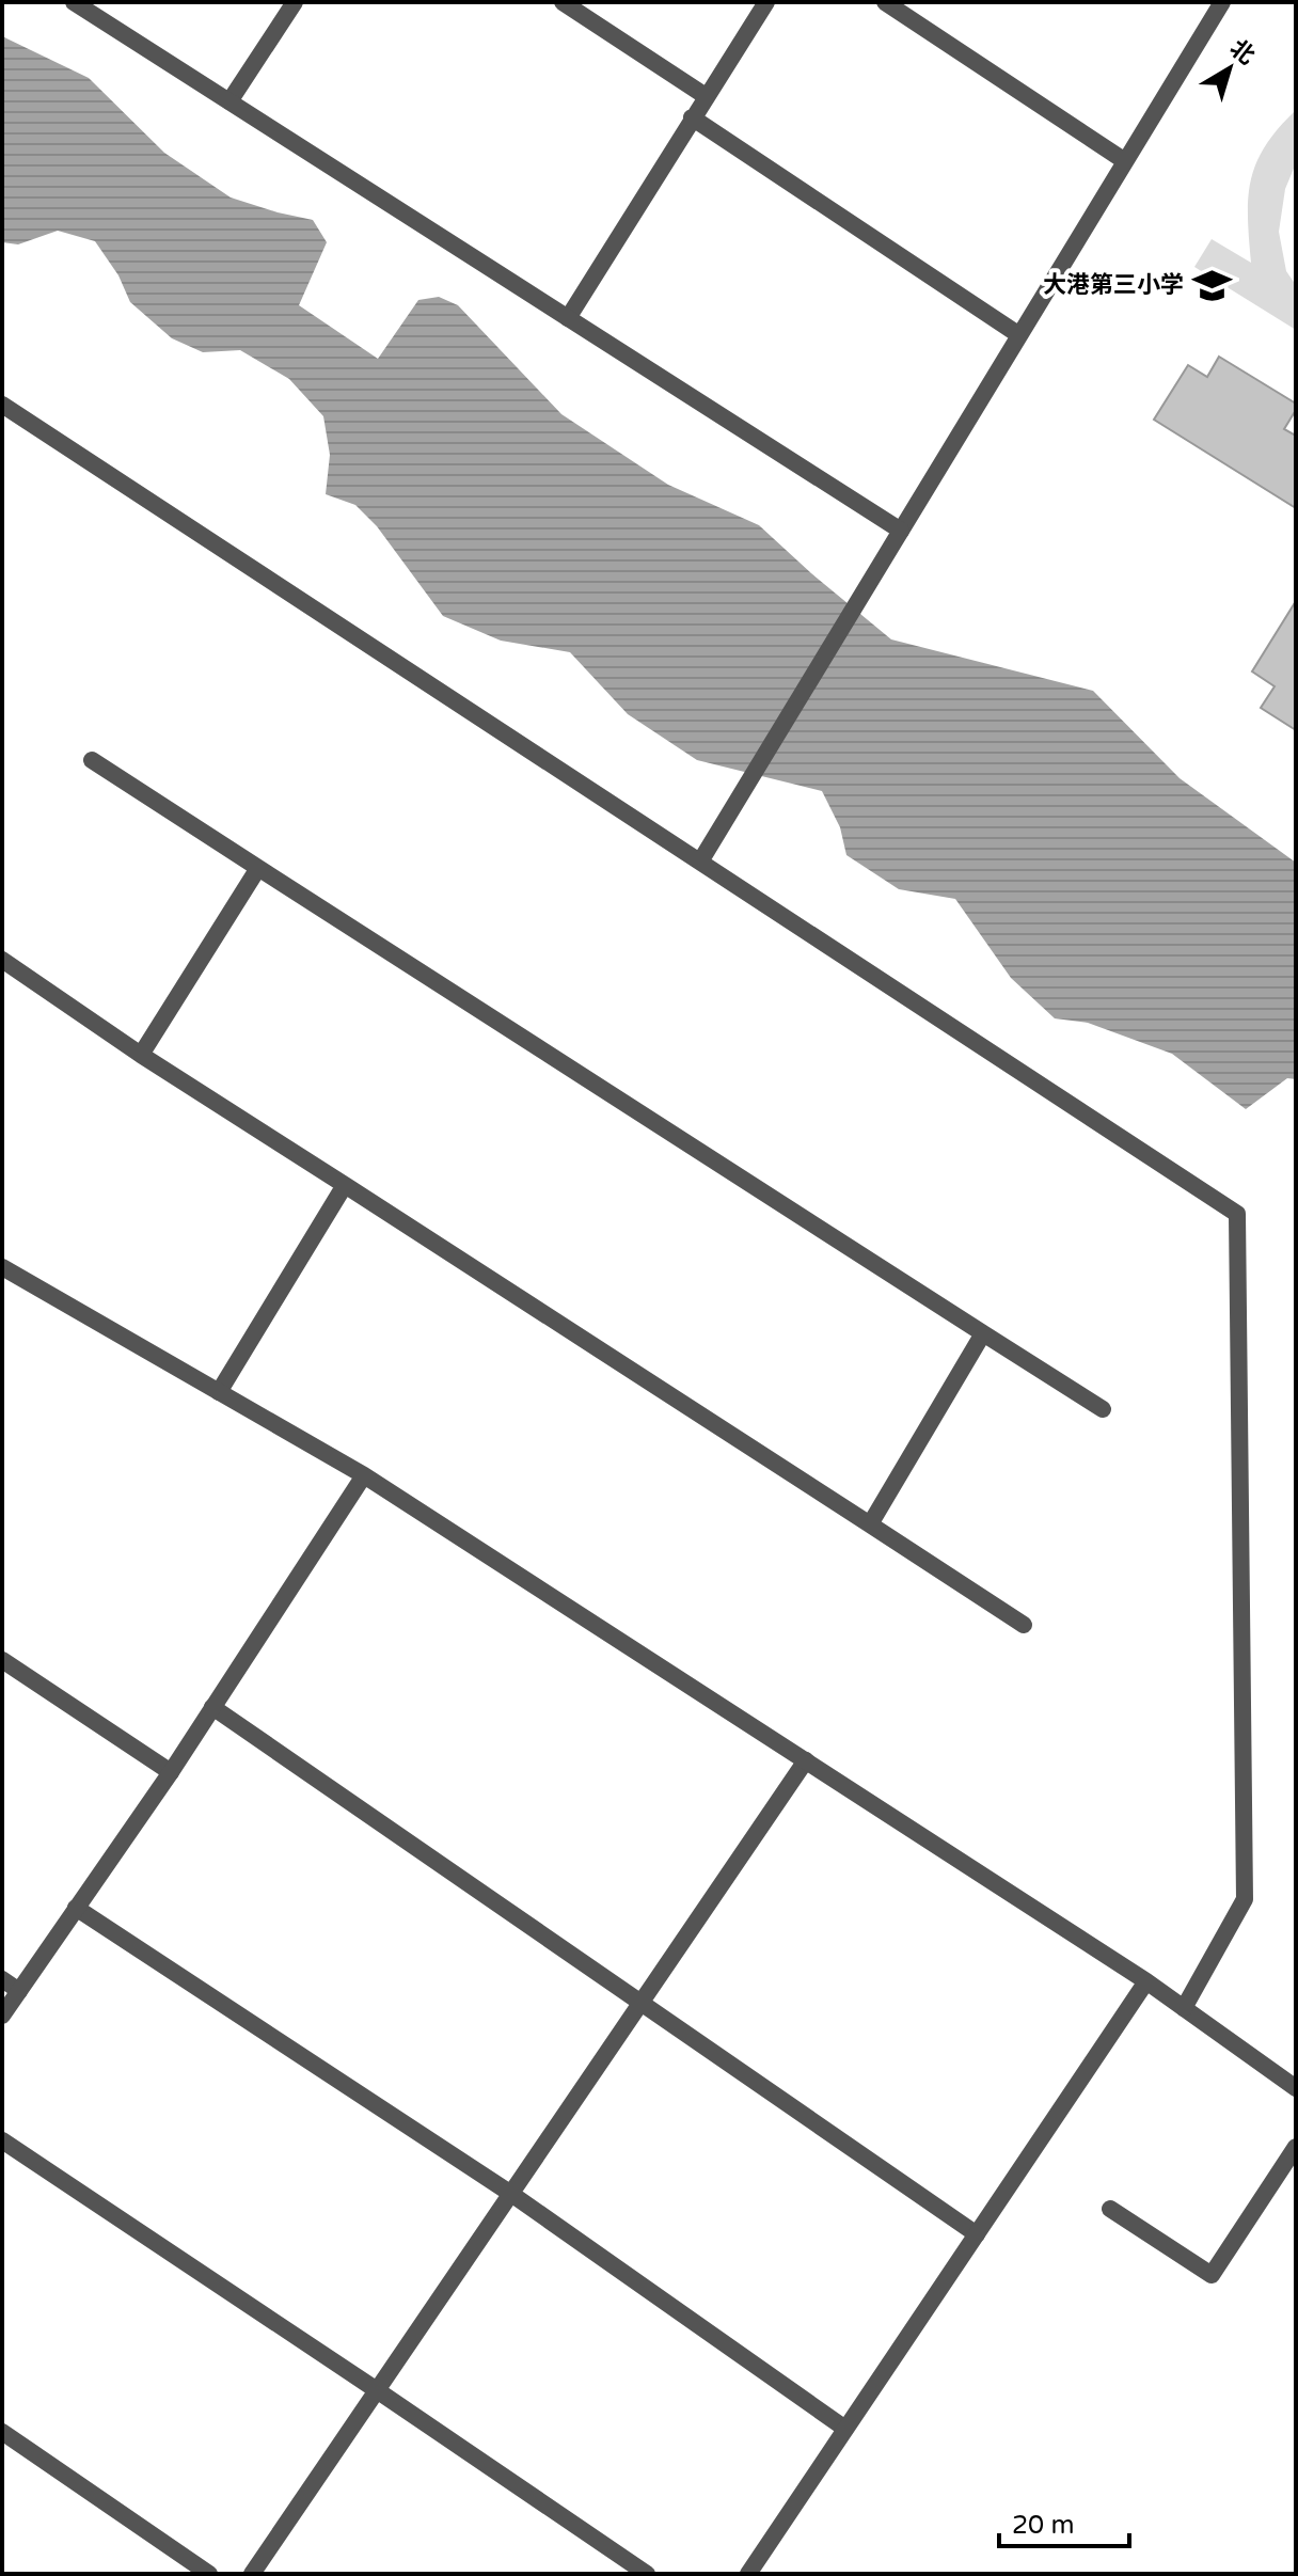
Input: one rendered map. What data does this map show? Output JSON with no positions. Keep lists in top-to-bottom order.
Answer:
{
  "places": {
    "school or university": ["大港第三小学"]
  },
  "scale_bar": "20 m",
  "north": "top right"
}
